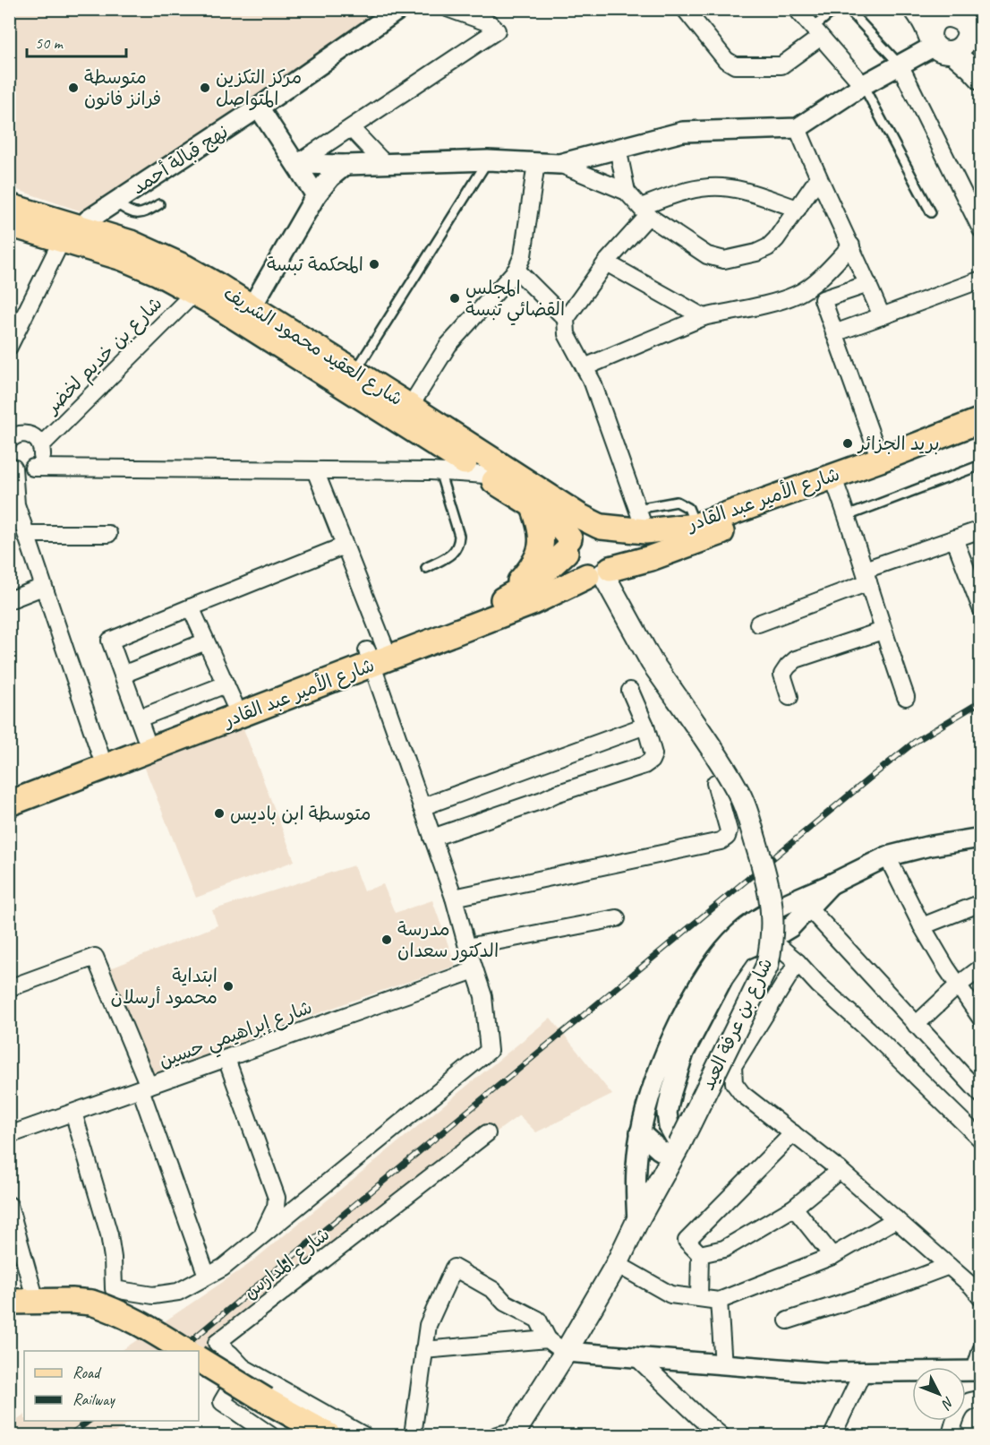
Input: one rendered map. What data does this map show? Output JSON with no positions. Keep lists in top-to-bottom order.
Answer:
{
  "streets": {
    "main road": ["شارع العقيد محمود الشريف", "شارع الأمير عبد القادر", "شارع بن عرفة العيد"],
    "street": [
      "نهج قبالة أحمد",
      "شارع بن خديم لخضر",
      "شارع إبراهيمي حسين",
      "شارع المدارس"
    ]
  },
  "crossings": [
    ["نهج قبالة أحمد", "شارع العقيد محمود الشريف"],
    ["شارع العقيد محمود الشريف", "شارع بن خديم لخضر"],
    ["شارع العقيد محمود الشريف", "شارع الأمير عبد القادر"],
    ["شارع العقيد محمود الشريف", "شارع بن عرفة العيد"],
    ["شارع الأمير عبد القادر", "شارع بن عرفة العيد"]
  ],
  "places": [
    "متوسطة فرانز فانون",
    "مركز التكزين المتواصل",
    "المحكمة تبسة",
    "المجلس القضائي تبسة",
    "بريد الجزائر",
    "متوسطة ابن باديس",
    "مدرسة الدكتور سعدان",
    "ابتداية محمود أرسلان"
  ],
  "legend": ["Road", "Railway"],
  "scale_bar": "50 m",
  "north": "bottom right"
}
